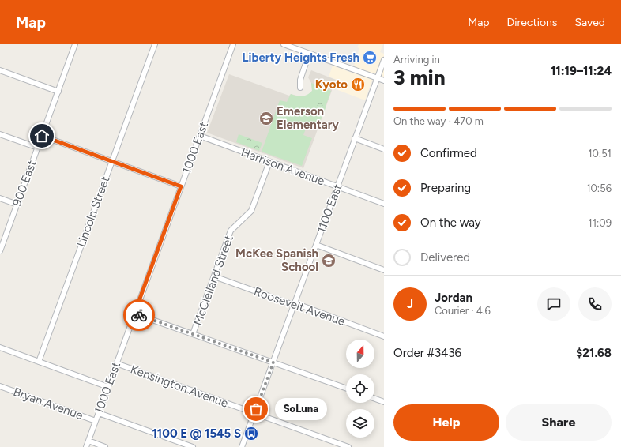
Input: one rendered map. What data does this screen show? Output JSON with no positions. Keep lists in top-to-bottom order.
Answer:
{
  "streets": {
    "street": [
      "1000 East",
      "Harrison Avenue",
      "900 East",
      "1100 East",
      "Lincoln Street",
      "McClelland Street",
      "Roosevelt Avenue",
      "Kensington Avenue",
      "Bryan Avenue"
    ]
  },
  "crossings": [
    ["1000 East", "Harrison Avenue"],
    ["1000 East", "Kensington Avenue"],
    ["1000 East", "Bryan Avenue"],
    ["Harrison Avenue", "1100 East"],
    ["Harrison Avenue", "McClelland Street"],
    ["1100 East", "Roosevelt Avenue"],
    ["1100 East", "Kensington Avenue"],
    ["McClelland Street", "Roosevelt Avenue"]
  ],
  "places": {
    "supermarket": ["Liberty Heights Fresh"],
    "restaurant": ["Kyoto"],
    "school or university": ["Emerson Elementary", "McKee Spanish School"],
    "other": ["SoLuna"],
    "bus stop": ["1100 E @ 1545 S"]
  },
  "north": "top",
  "page": {
    "header": "Map",
    "nav": ["Map", "Directions", "Saved"],
    "heading": ["3 min", "Arriving in", "11:19–11:24"],
    "panel": [
      "Jordan",
      "Courier · 4.6",
      "Order #3436",
      "$21.68"
    ],
    "bar": "On the way · 470 m",
    "list": [
      ["Confirmed", "10:51"],
      ["Preparing", "10:56"],
      ["On the way", "11:09"],
      "Delivered"
    ],
    "round": "J",
    "bubble": "SoLuna",
    "buttons": ["Help", "Share"]
  }
}
